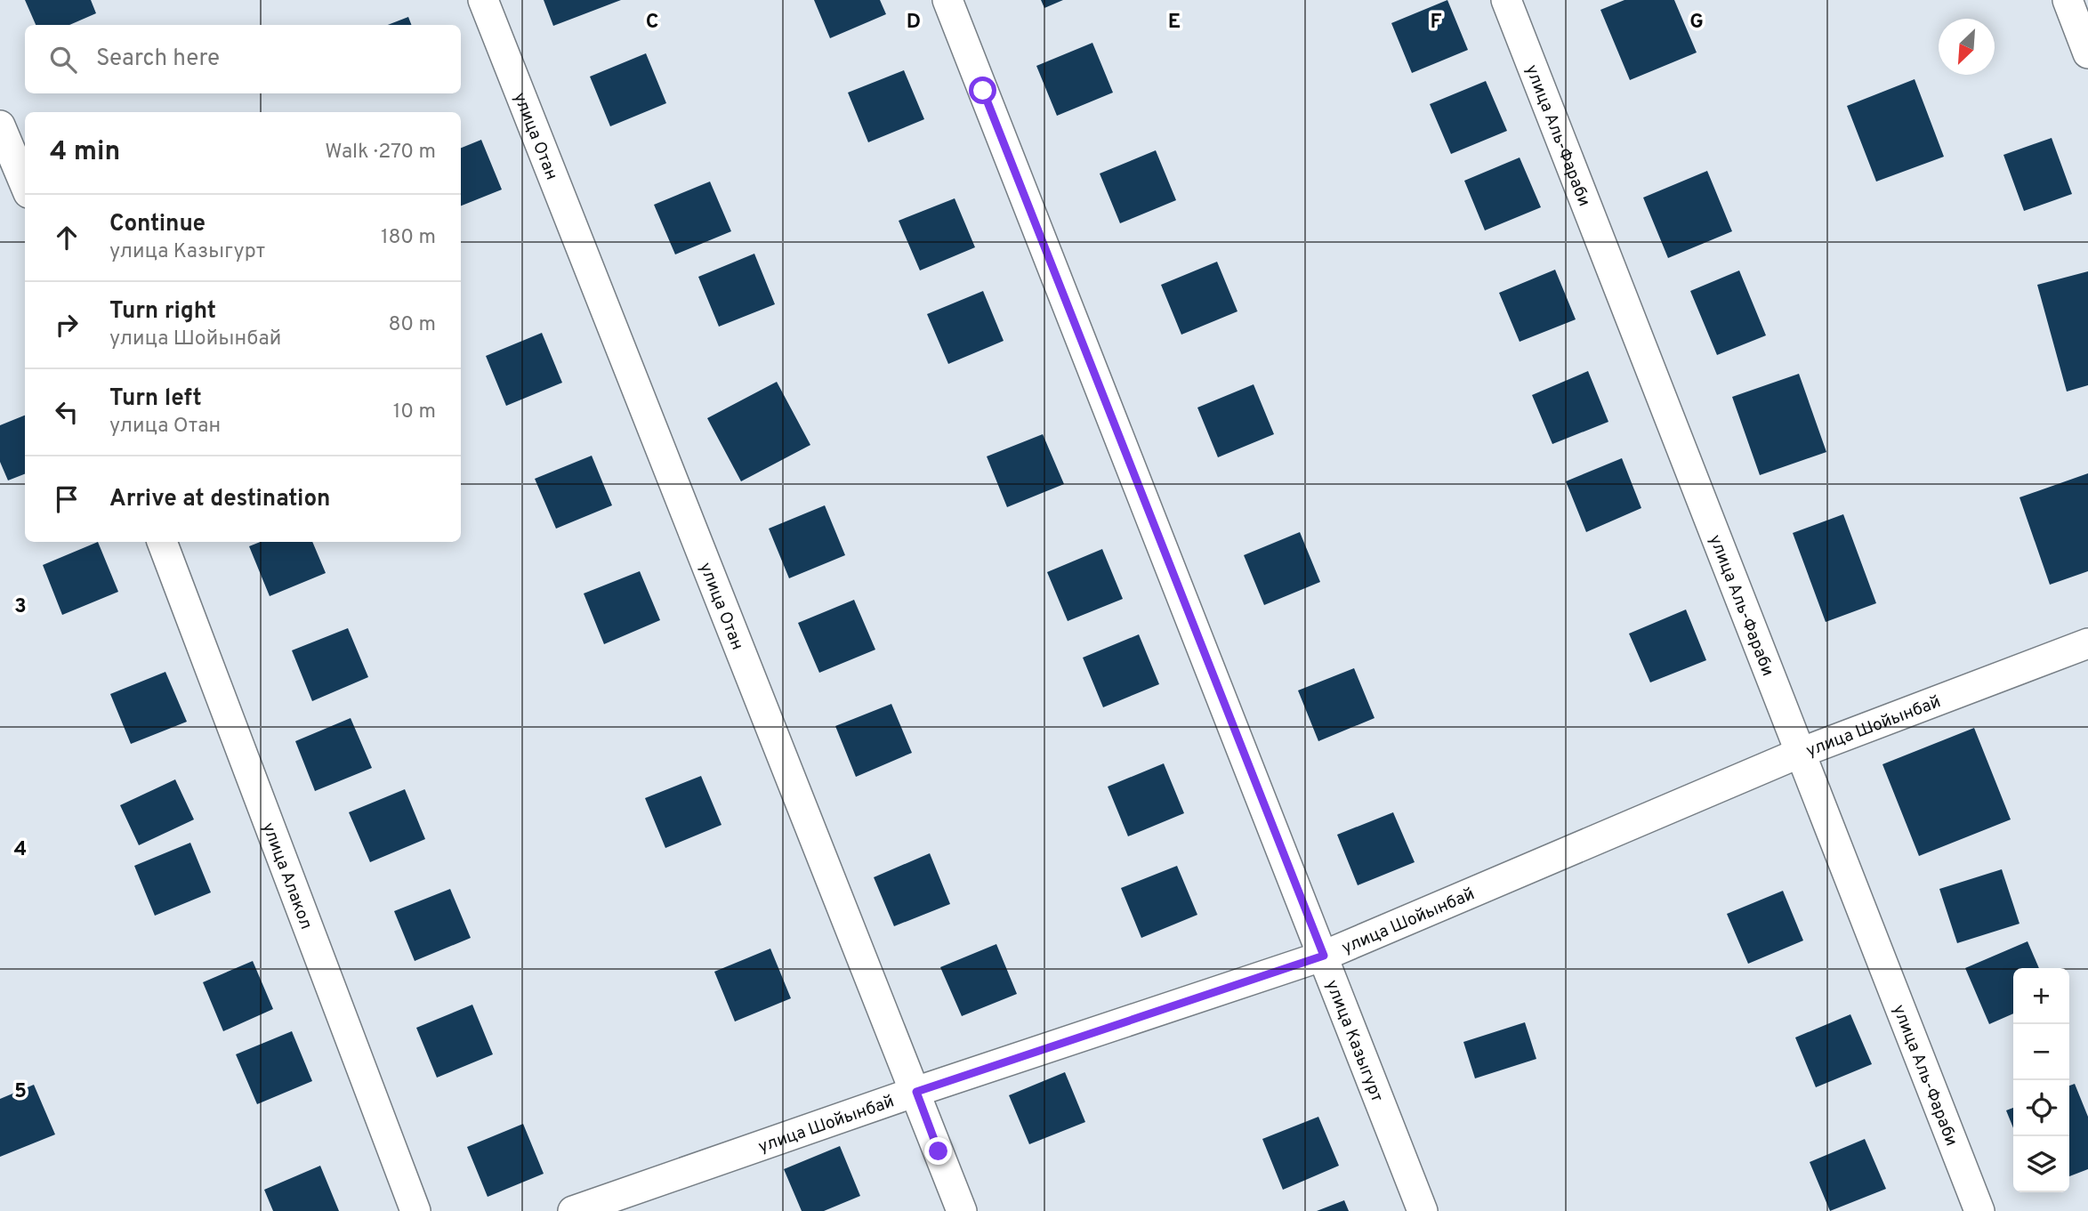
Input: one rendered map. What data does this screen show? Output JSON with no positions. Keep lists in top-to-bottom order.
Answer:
{
  "streets": {
    "street": [
      "улица Отан",
      "улица Аль-Фараби",
      "улица Шойынбай",
      "улица Алакол",
      "улица Казыгурт"
    ]
  },
  "crossings": [
    ["улица Отан", "улица Шойынбай"],
    ["улица Аль-Фараби", "улица Шойынбай"],
    ["улица Шойынбай", "улица Казыгурт"]
  ],
  "north": "bottom left",
  "page": {
    "search": "Search here",
    "heading": ["4 min", "Walk · 270 m"],
    "list": [
      ["Continue", "улица Казыгурт", "180 m"],
      ["Turn right", "улица Шойынбай", "80 m"],
      ["Turn left", "улица Отан", "10 m"],
      "Arrive at destination"
    ],
    "map_buttons": ["+", "−"]
  },
  "grid": {
    "columns": [
      "C",
      "D",
      "E",
      "F",
      "G"
    ],
    "rows": ["3", "4", "5"]
  }
}
